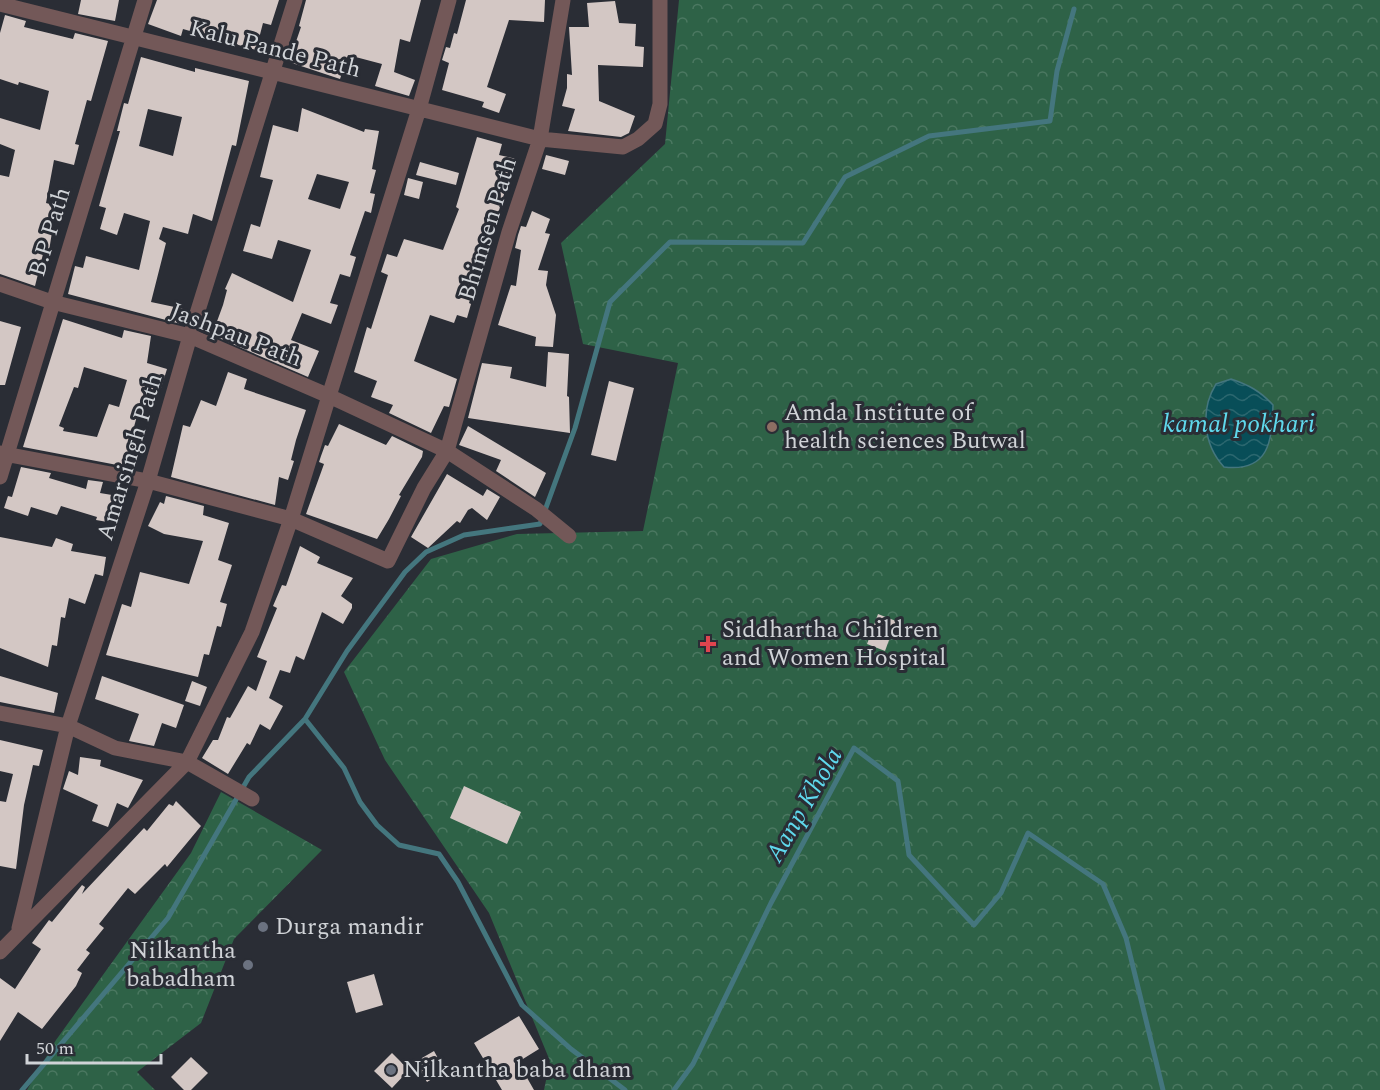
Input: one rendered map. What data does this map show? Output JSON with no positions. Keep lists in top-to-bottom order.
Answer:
{
  "streets": {
    "street": [
      "Kalu Pande Path",
      "Bhimsen Path",
      "B.P Path",
      "Jashpau Path",
      "Amarsingh Path"
    ]
  },
  "crossings": [
    ["Kalu Pande Path", "Bhimsen Path"],
    ["Kalu Pande Path", "B.P Path"],
    ["Kalu Pande Path", "Amarsingh Path"],
    ["Bhimsen Path", "Jashpau Path"],
    ["B.P Path", "Jashpau Path"],
    ["Jashpau Path", "Amarsingh Path"]
  ],
  "water": ["kamal pokhari", "Aanp Khola"],
  "places": {
    "other": [
      "Amda Institute of health sciences Butwal",
      "Durga mandir",
      "Nilkantha babadham",
      "Nilkantha baba dham"
    ],
    "health": ["Siddhartha Children and Women Hospital"]
  },
  "scale_bar": "50 m"
}
